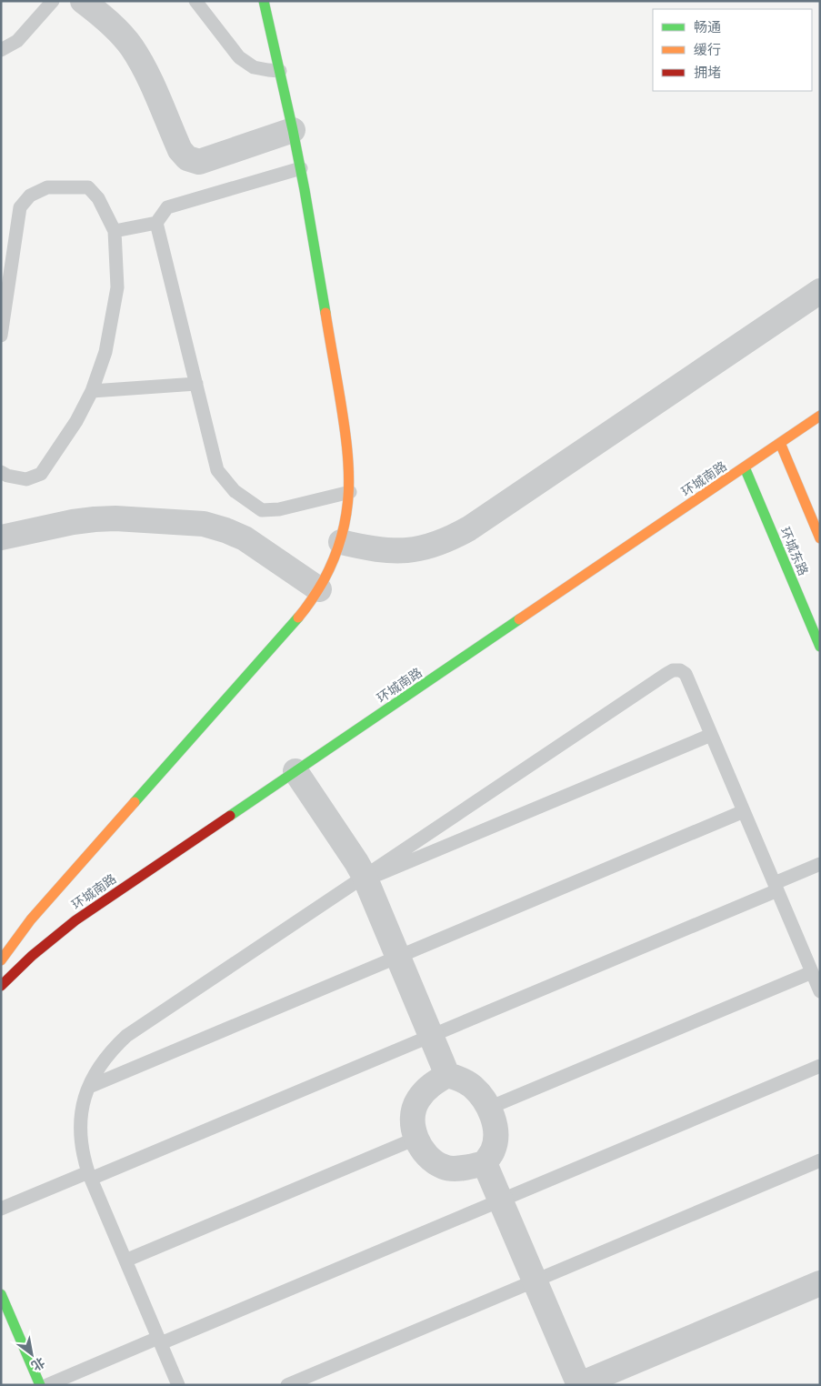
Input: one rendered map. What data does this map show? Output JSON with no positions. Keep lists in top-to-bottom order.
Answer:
{
  "streets": {
    "main road": ["环城南路", "环城东路"]
  },
  "crossings": [
    ["环城南路", "环城东路"]
  ],
  "legend": ["畅通", "缓行", "拥堵"],
  "north": "bottom right"
}
